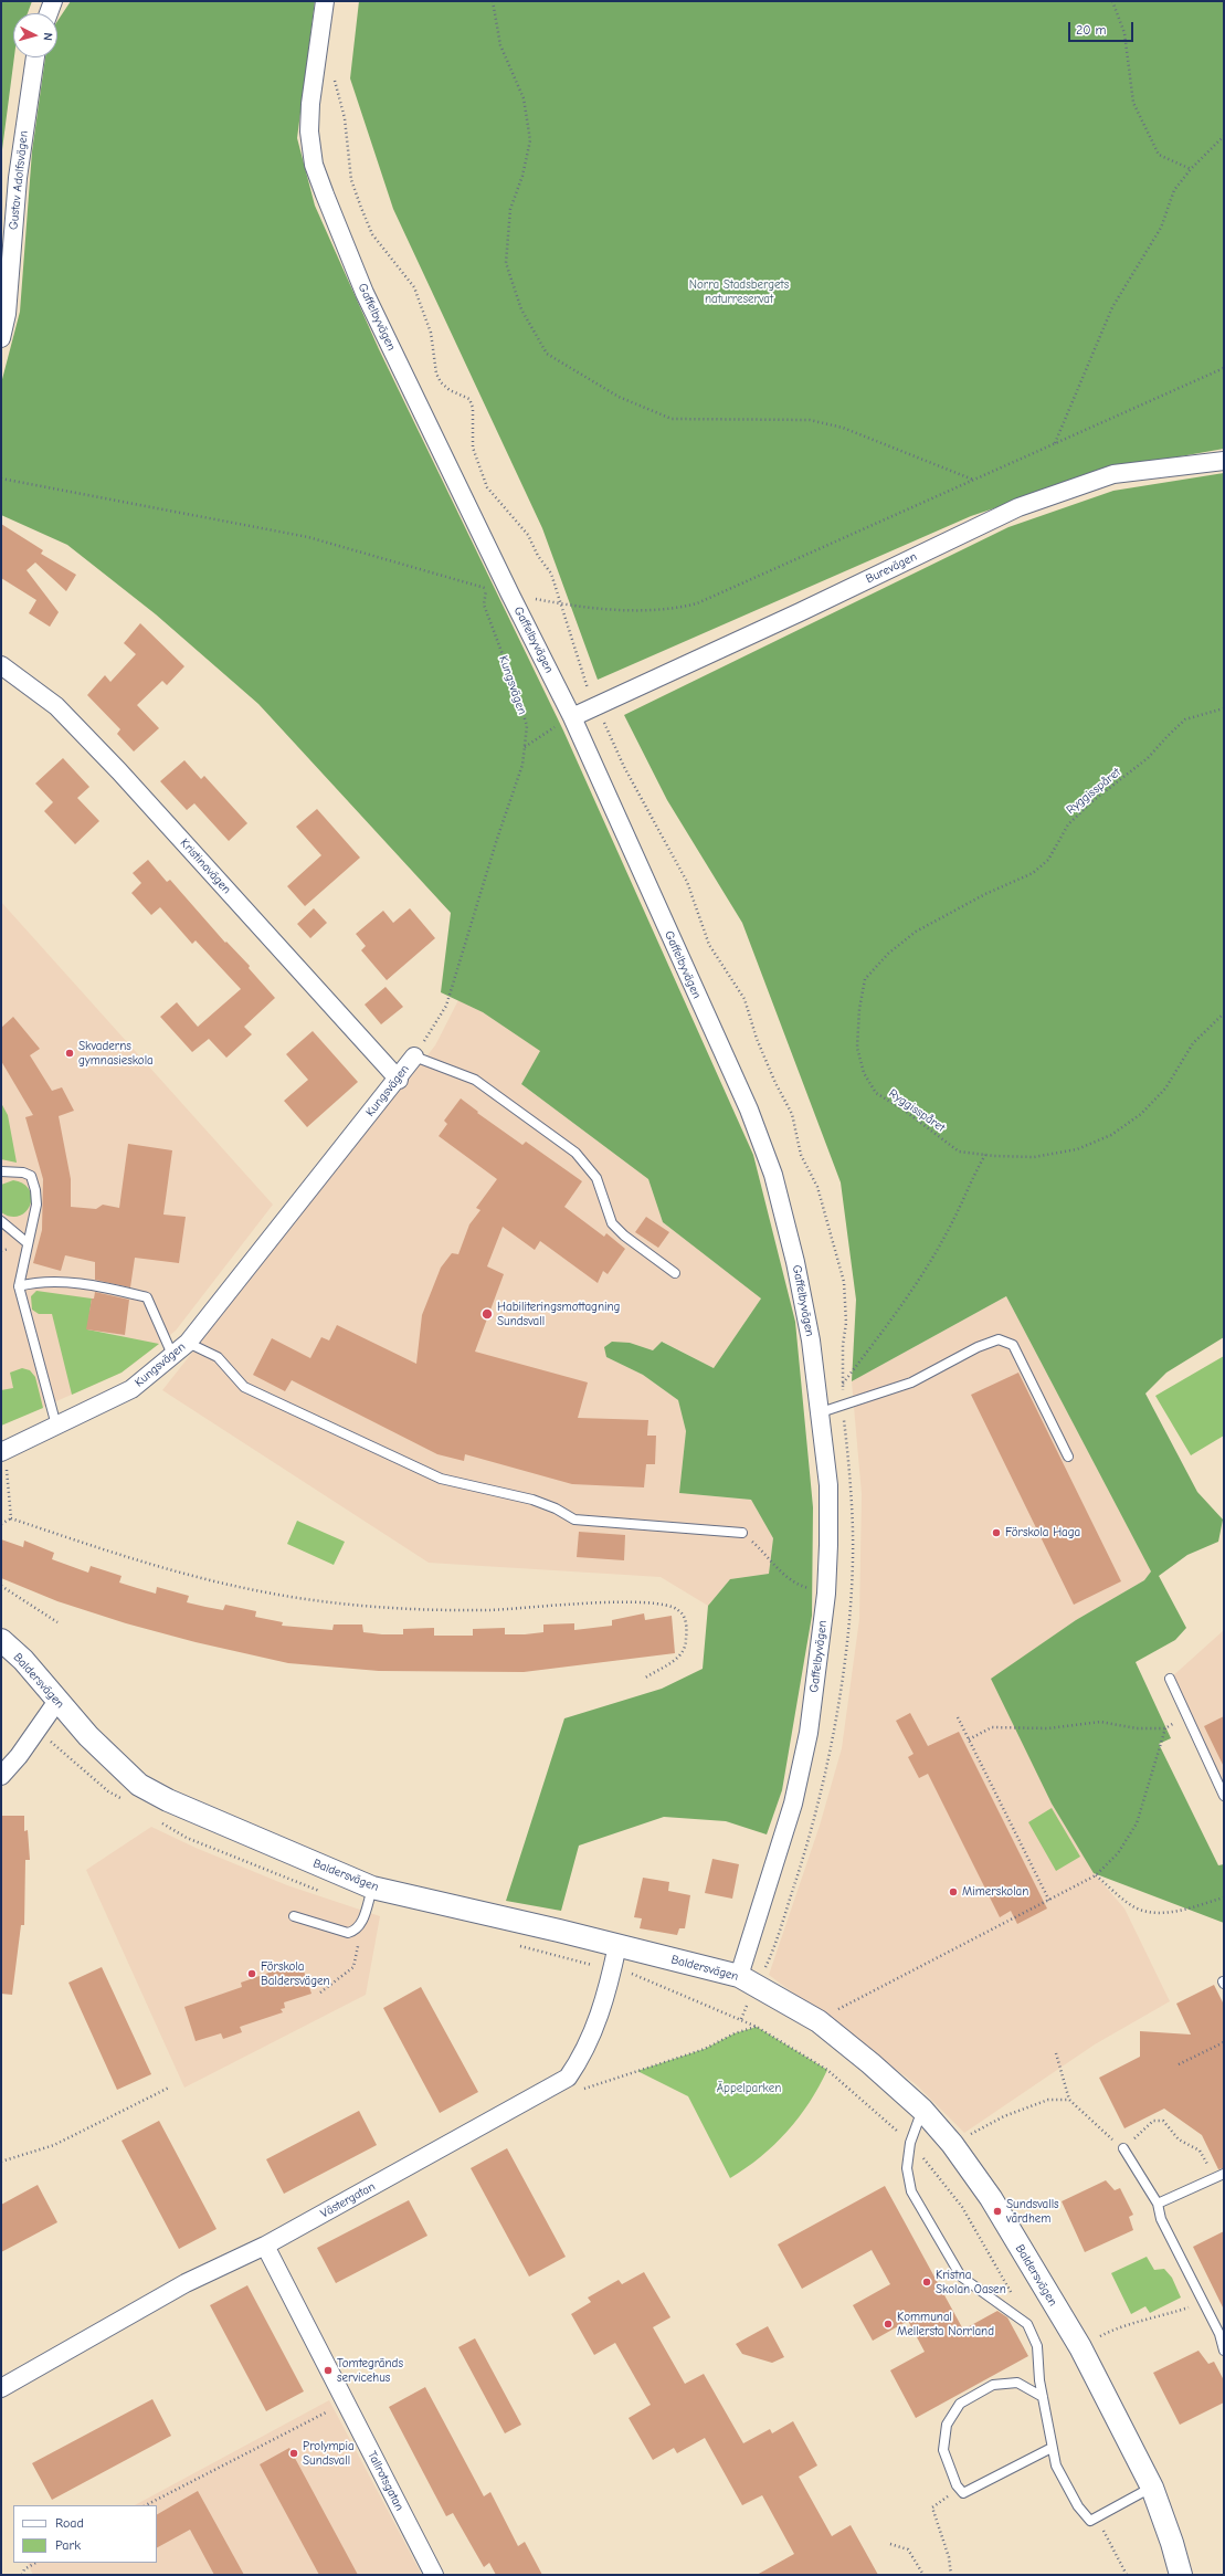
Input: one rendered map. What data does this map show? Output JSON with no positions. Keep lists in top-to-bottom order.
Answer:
{
  "streets": {
    "street": [
      "Gustav Adolfsvägen",
      "Gaffelbyvägen",
      "Burevägen",
      "Kungsvägen",
      "Kristinavägen",
      "Baldersvägen",
      "Västergatan",
      "Tallrotsgatan"
    ],
    "path": ["Ryggisspåret"]
  },
  "crossings": [
    ["Gaffelbyvägen", "Burevägen"],
    ["Gaffelbyvägen", "Baldersvägen"],
    ["Kungsvägen", "Kristinavägen"],
    ["Baldersvägen", "Västergatan"],
    ["Västergatan", "Tallrotsgatan"]
  ],
  "parks": ["Norra Stadsbergets naturreservat", "Äppelparken"],
  "places": [
    "Skvaderns gymnasieskola",
    "Habiliteringsmottagning Sundsvall",
    "Förskola Haga",
    "Mimerskolan",
    "Förskola Baldersvägen",
    "Sundsvalls vårdhem",
    "Kristna Skolan Oasen",
    "Kommunal Mellersta Norrland",
    "Tomtegränds servicehus",
    "Prolympia Sundsvall"
  ],
  "legend": ["Road", "Park"],
  "scale_bar": "20 m",
  "north": "right"
}
